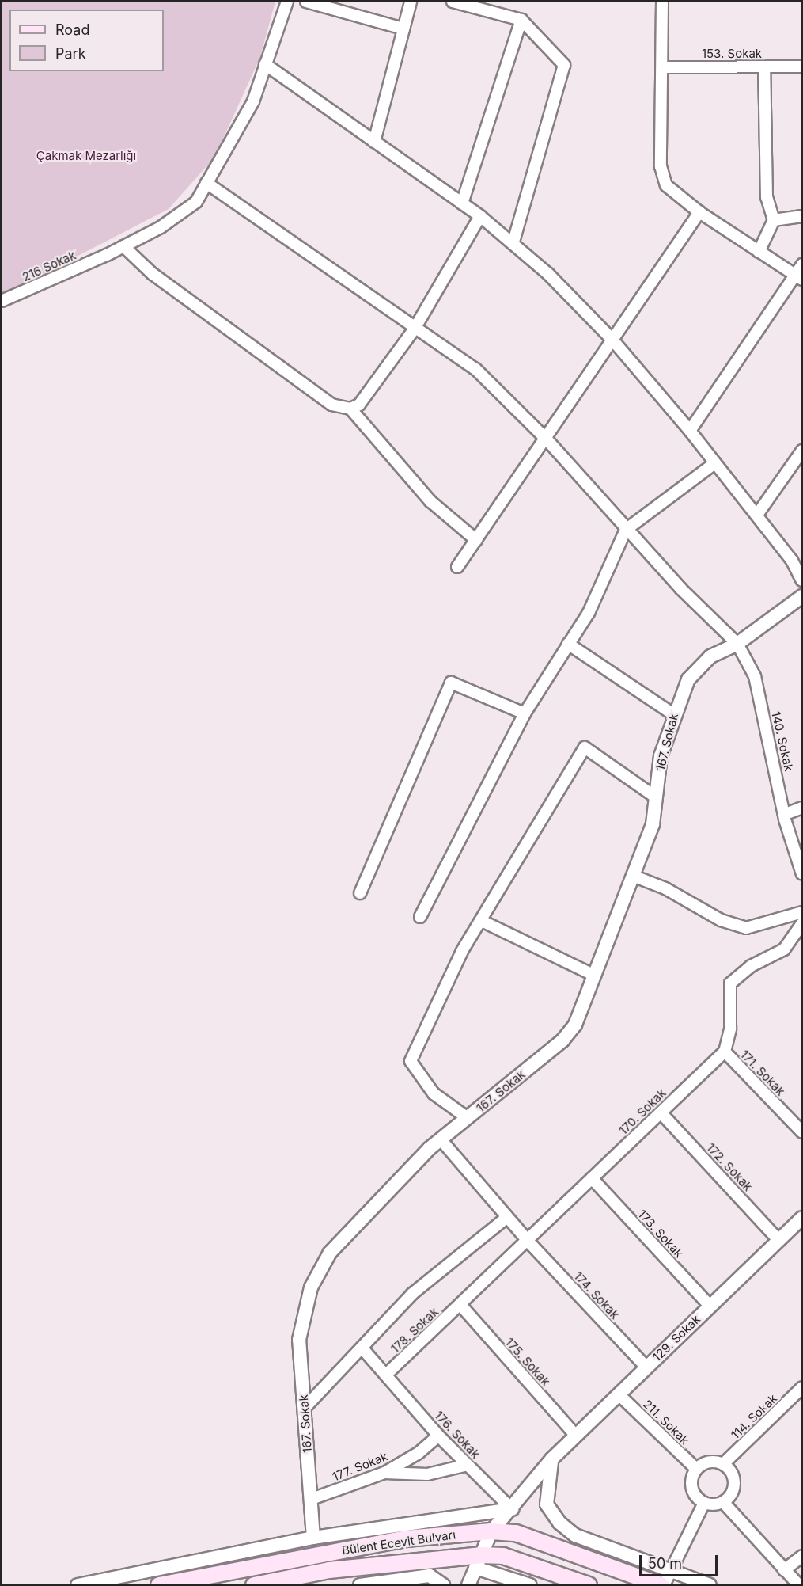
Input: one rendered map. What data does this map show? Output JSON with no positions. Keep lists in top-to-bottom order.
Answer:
{
  "streets": {
    "main road": ["Bülent Ecevit Bulvarı"],
    "street": [
      "153. Sokak",
      "216 Sokak",
      "140. Sokak",
      "167. Sokak",
      "171. Sokak",
      "170. Sokak",
      "172. Sokak",
      "173. Sokak",
      "174. Sokak",
      "178. Sokak",
      "129. Sokak",
      "175. Sokak",
      "114. Sokak",
      "211. Sokak",
      "176. Sokak",
      "177. Sokak"
    ]
  },
  "crossings": [
    ["216 Sokak", "140. Sokak"],
    ["140. Sokak", "167. Sokak"],
    ["167. Sokak", "174. Sokak"],
    ["167. Sokak", "177. Sokak"],
    ["171. Sokak", "170. Sokak"],
    ["170. Sokak", "172. Sokak"],
    ["170. Sokak", "173. Sokak"],
    ["170. Sokak", "174. Sokak"],
    ["170. Sokak", "178. Sokak"],
    ["170. Sokak", "175. Sokak"],
    ["172. Sokak", "129. Sokak"],
    ["173. Sokak", "129. Sokak"],
    ["174. Sokak", "129. Sokak"],
    ["178. Sokak", "175. Sokak"],
    ["178. Sokak", "176. Sokak"],
    ["129. Sokak", "175. Sokak"],
    ["129. Sokak", "211. Sokak"],
    ["129. Sokak", "176. Sokak"],
    ["129. Sokak", "Bülent Ecevit Bulvarı"],
    ["114. Sokak", "211. Sokak"],
    ["176. Sokak", "177. Sokak"]
  ],
  "parks": ["Çakmak Mezarlığı"],
  "legend": ["Road", "Park"],
  "scale_bar": "50 m"
}
